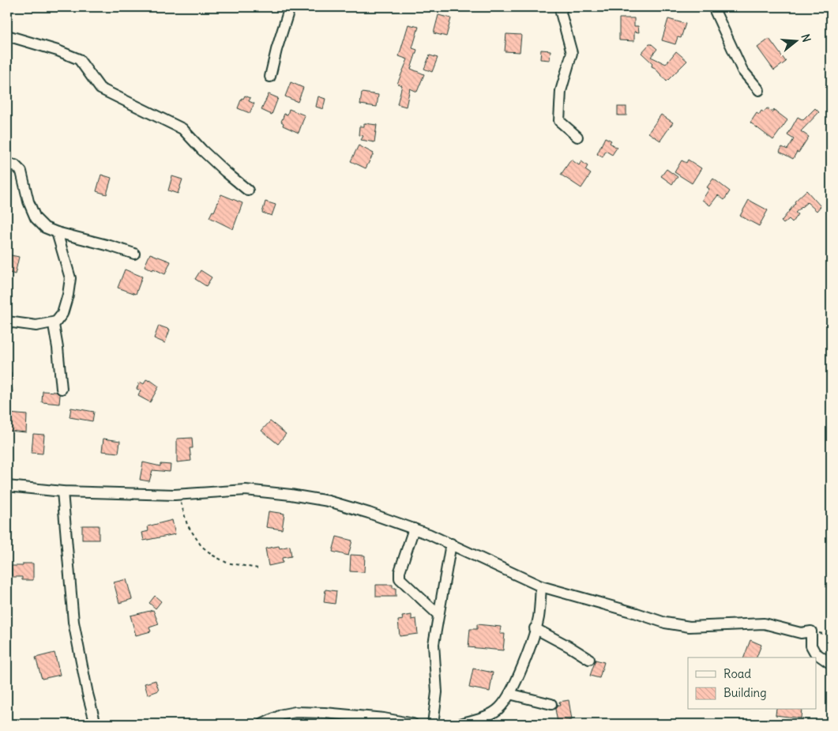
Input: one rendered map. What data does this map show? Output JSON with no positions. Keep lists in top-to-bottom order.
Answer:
{
  "legend": ["Road", "Building"],
  "north": "right"
}
